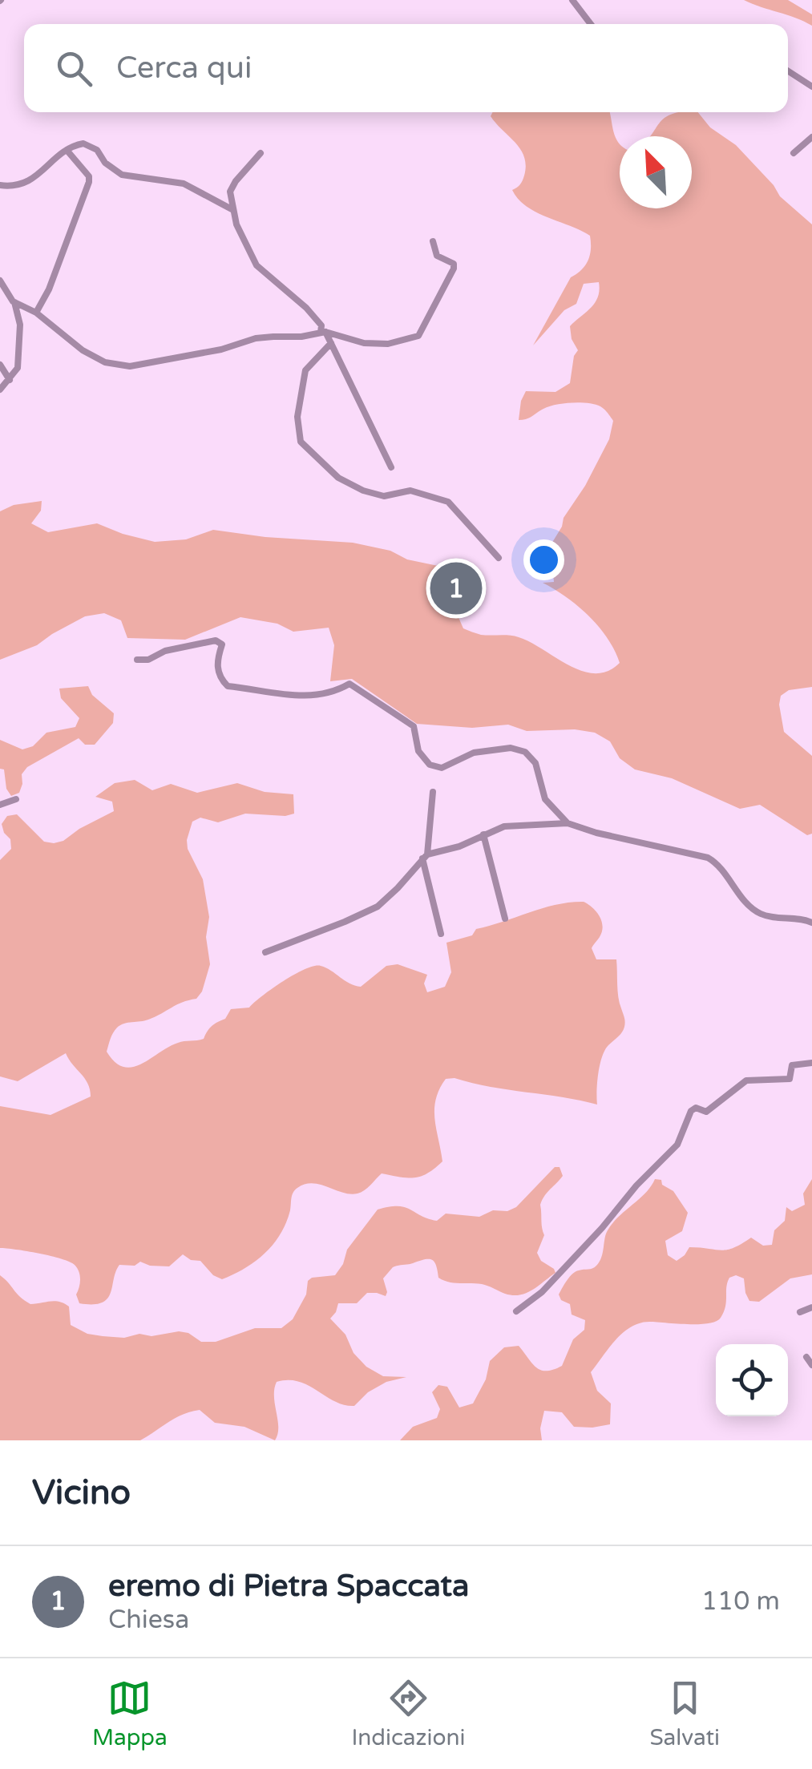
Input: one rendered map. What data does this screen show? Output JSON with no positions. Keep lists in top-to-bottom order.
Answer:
{
  "north": "top left",
  "page": {
    "search": "Cerca qui",
    "pins": "1",
    "heading": "Vicino",
    "list": [
      {
        "mark": "1",
        "name": "eremo di Pietra Spaccata",
        "note": "Chiesa",
        "value": "110 m"
      }
    ],
    "nav": ["Mappa", "Indicazioni", "Salvati"]
  }
}
